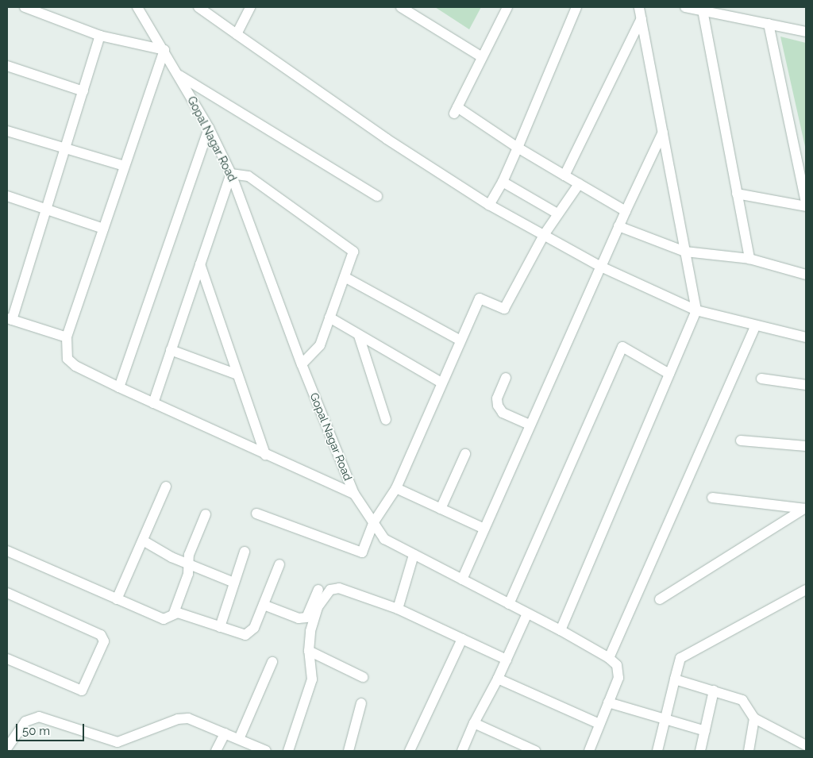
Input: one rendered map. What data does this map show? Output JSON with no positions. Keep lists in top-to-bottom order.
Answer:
{
  "streets": {
    "street": ["Gopal Nagar Road"]
  },
  "scale_bar": "50 m"
}
